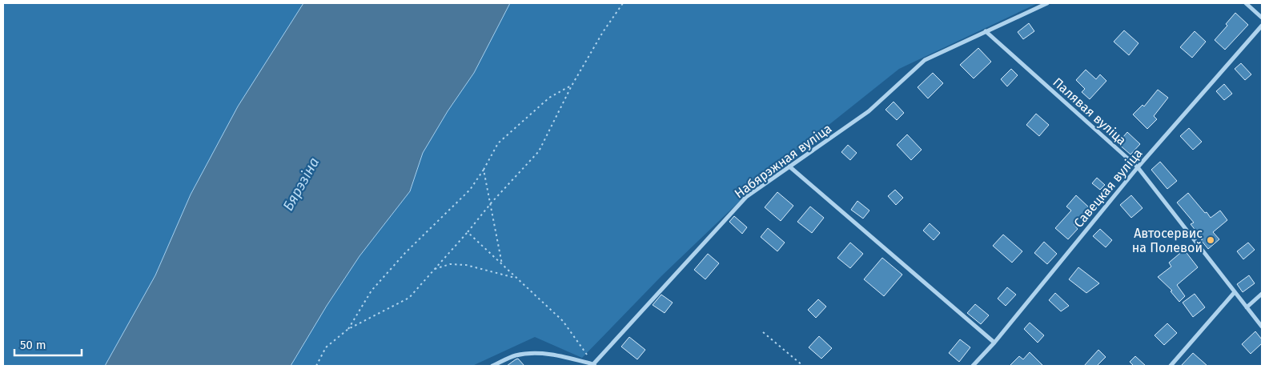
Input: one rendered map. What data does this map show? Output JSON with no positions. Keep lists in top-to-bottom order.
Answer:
{
  "streets": {
    "street": ["Палявая вуліца", "Набярэжная вуліца", "Савецкая вуліца"]
  },
  "crossings": [
    ["Палявая вуліца", "Набярэжная вуліца"],
    ["Палявая вуліца", "Савецкая вуліца"]
  ],
  "water": ["Бярэзіна"],
  "places": ["Автосервис на Полевой"],
  "scale_bar": "50 m"
}
